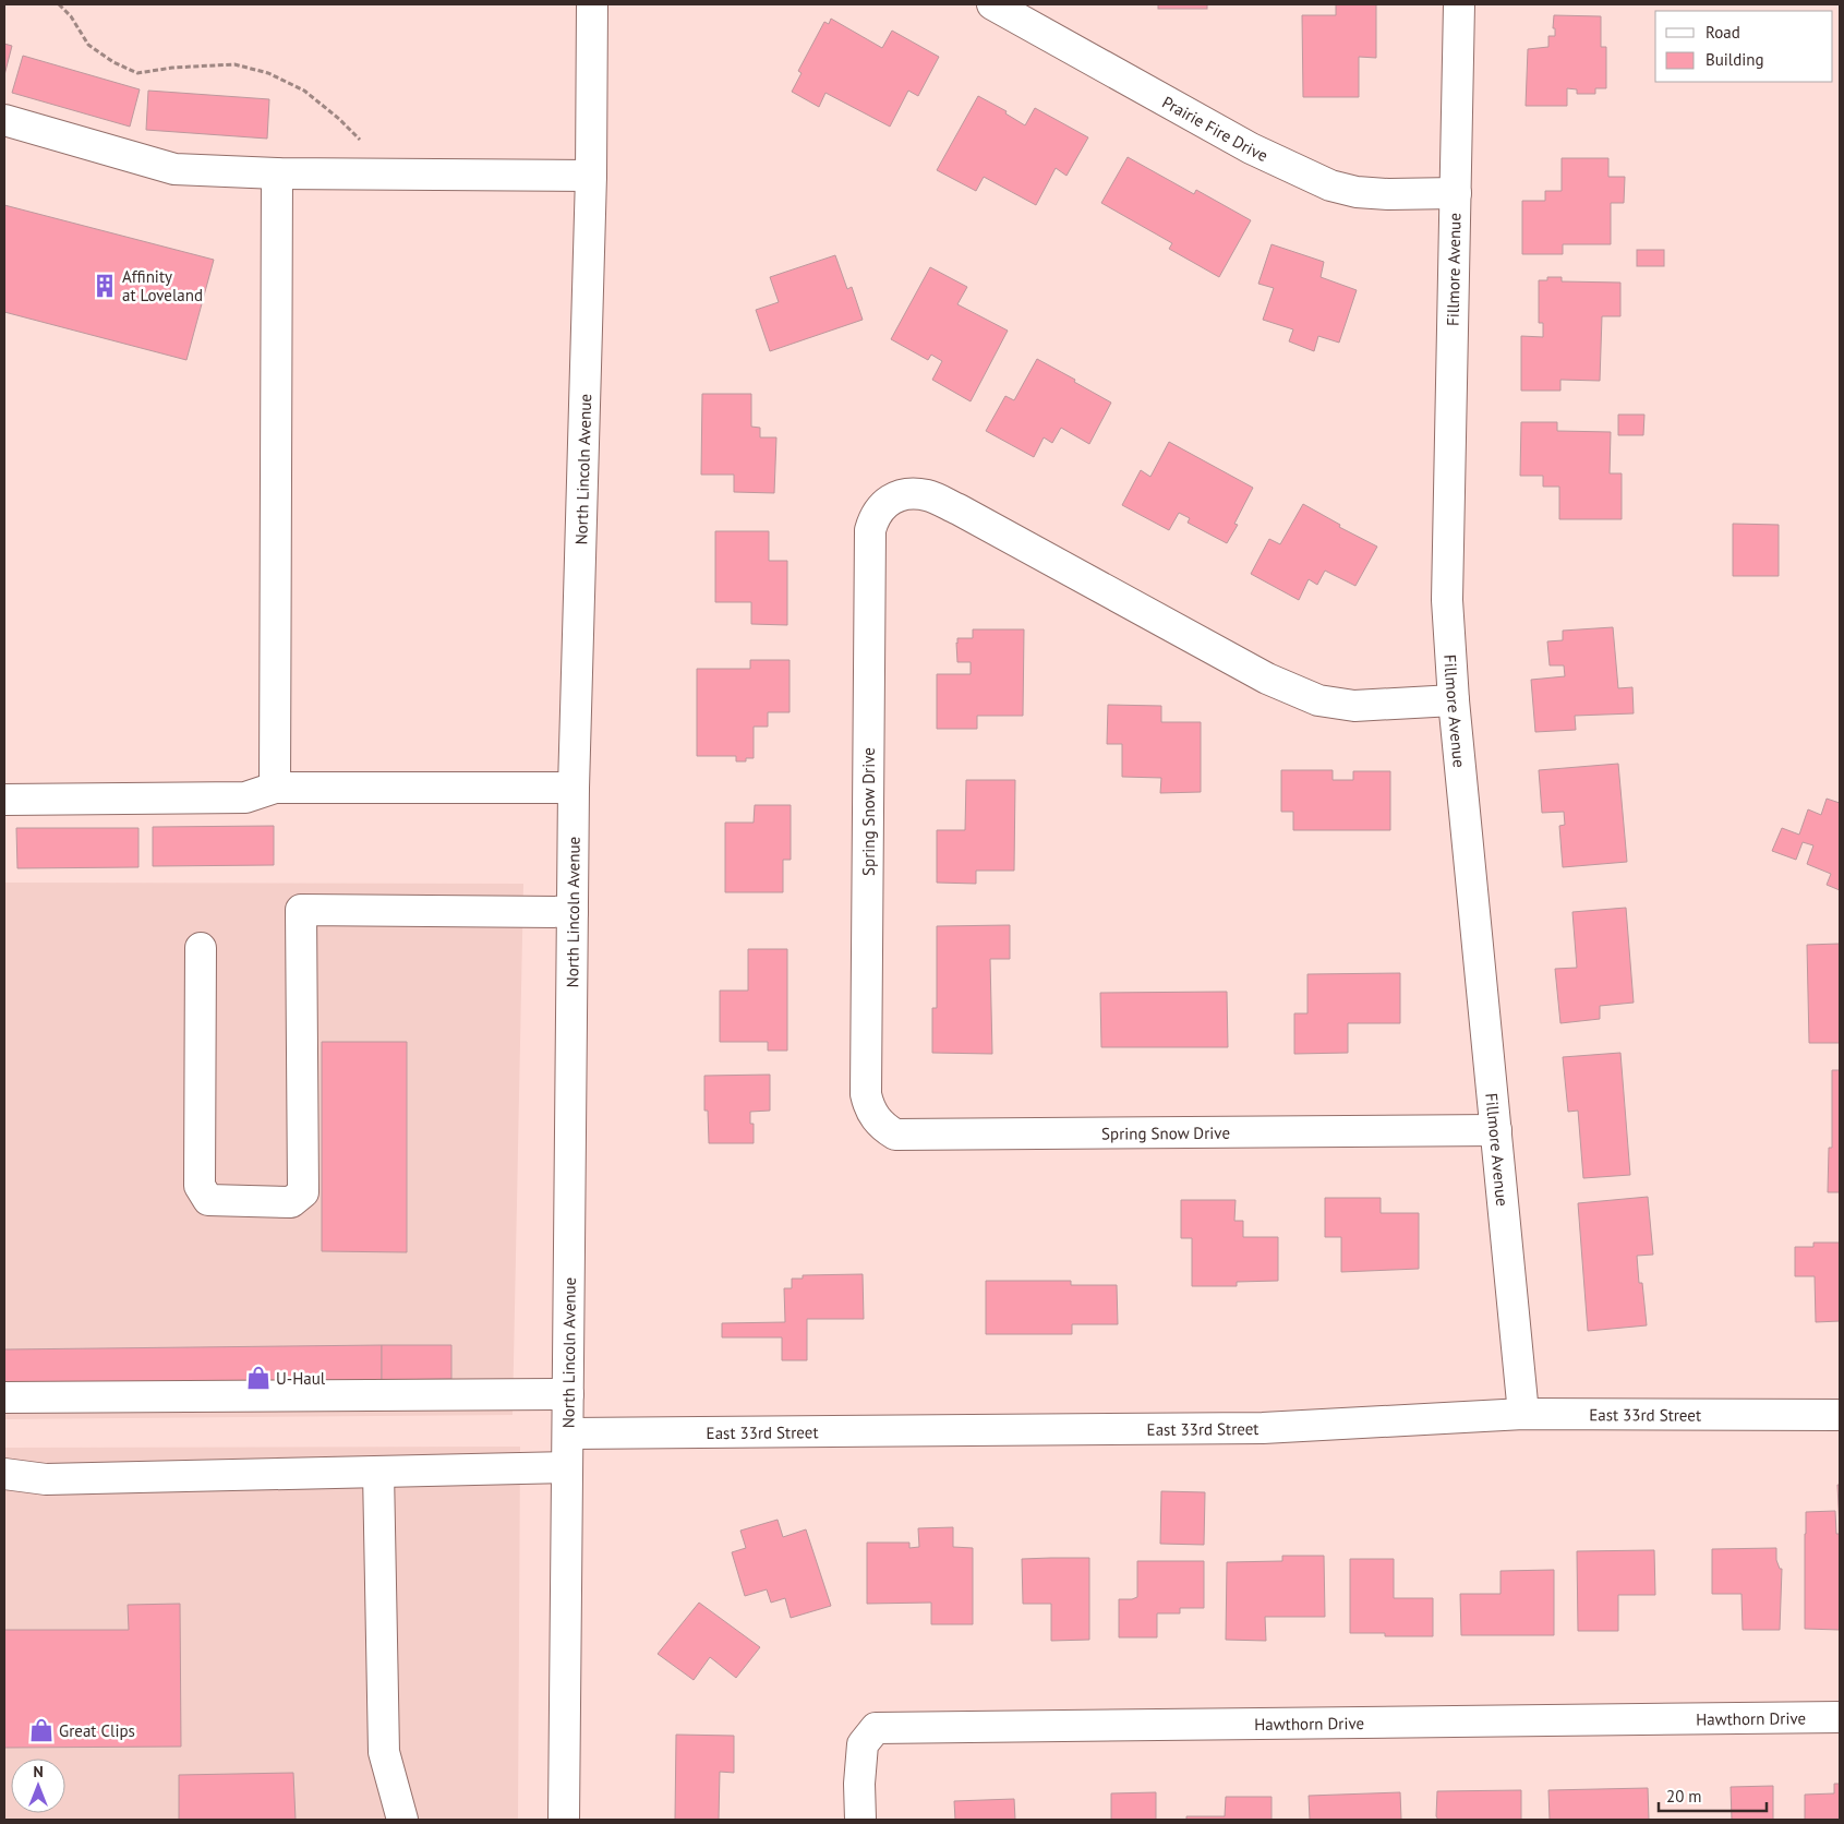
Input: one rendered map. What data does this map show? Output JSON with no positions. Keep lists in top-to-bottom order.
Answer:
{
  "streets": {
    "street": [
      "Prairie Fire Drive",
      "Fillmore Avenue",
      "North Lincoln Avenue",
      "Spring Snow Drive",
      "East 33rd Street",
      "Hawthorn Drive"
    ]
  },
  "crossings": [
    ["Prairie Fire Drive", "Fillmore Avenue"],
    ["Fillmore Avenue", "Spring Snow Drive"],
    ["Fillmore Avenue", "East 33rd Street"],
    ["North Lincoln Avenue", "East 33rd Street"]
  ],
  "places": {
    "building": ["Affinity at Loveland"],
    "shop": ["U-Haul", "Great Clips"]
  },
  "legend": ["Road", "Building"],
  "scale_bar": "20 m",
  "north": "top"
}
